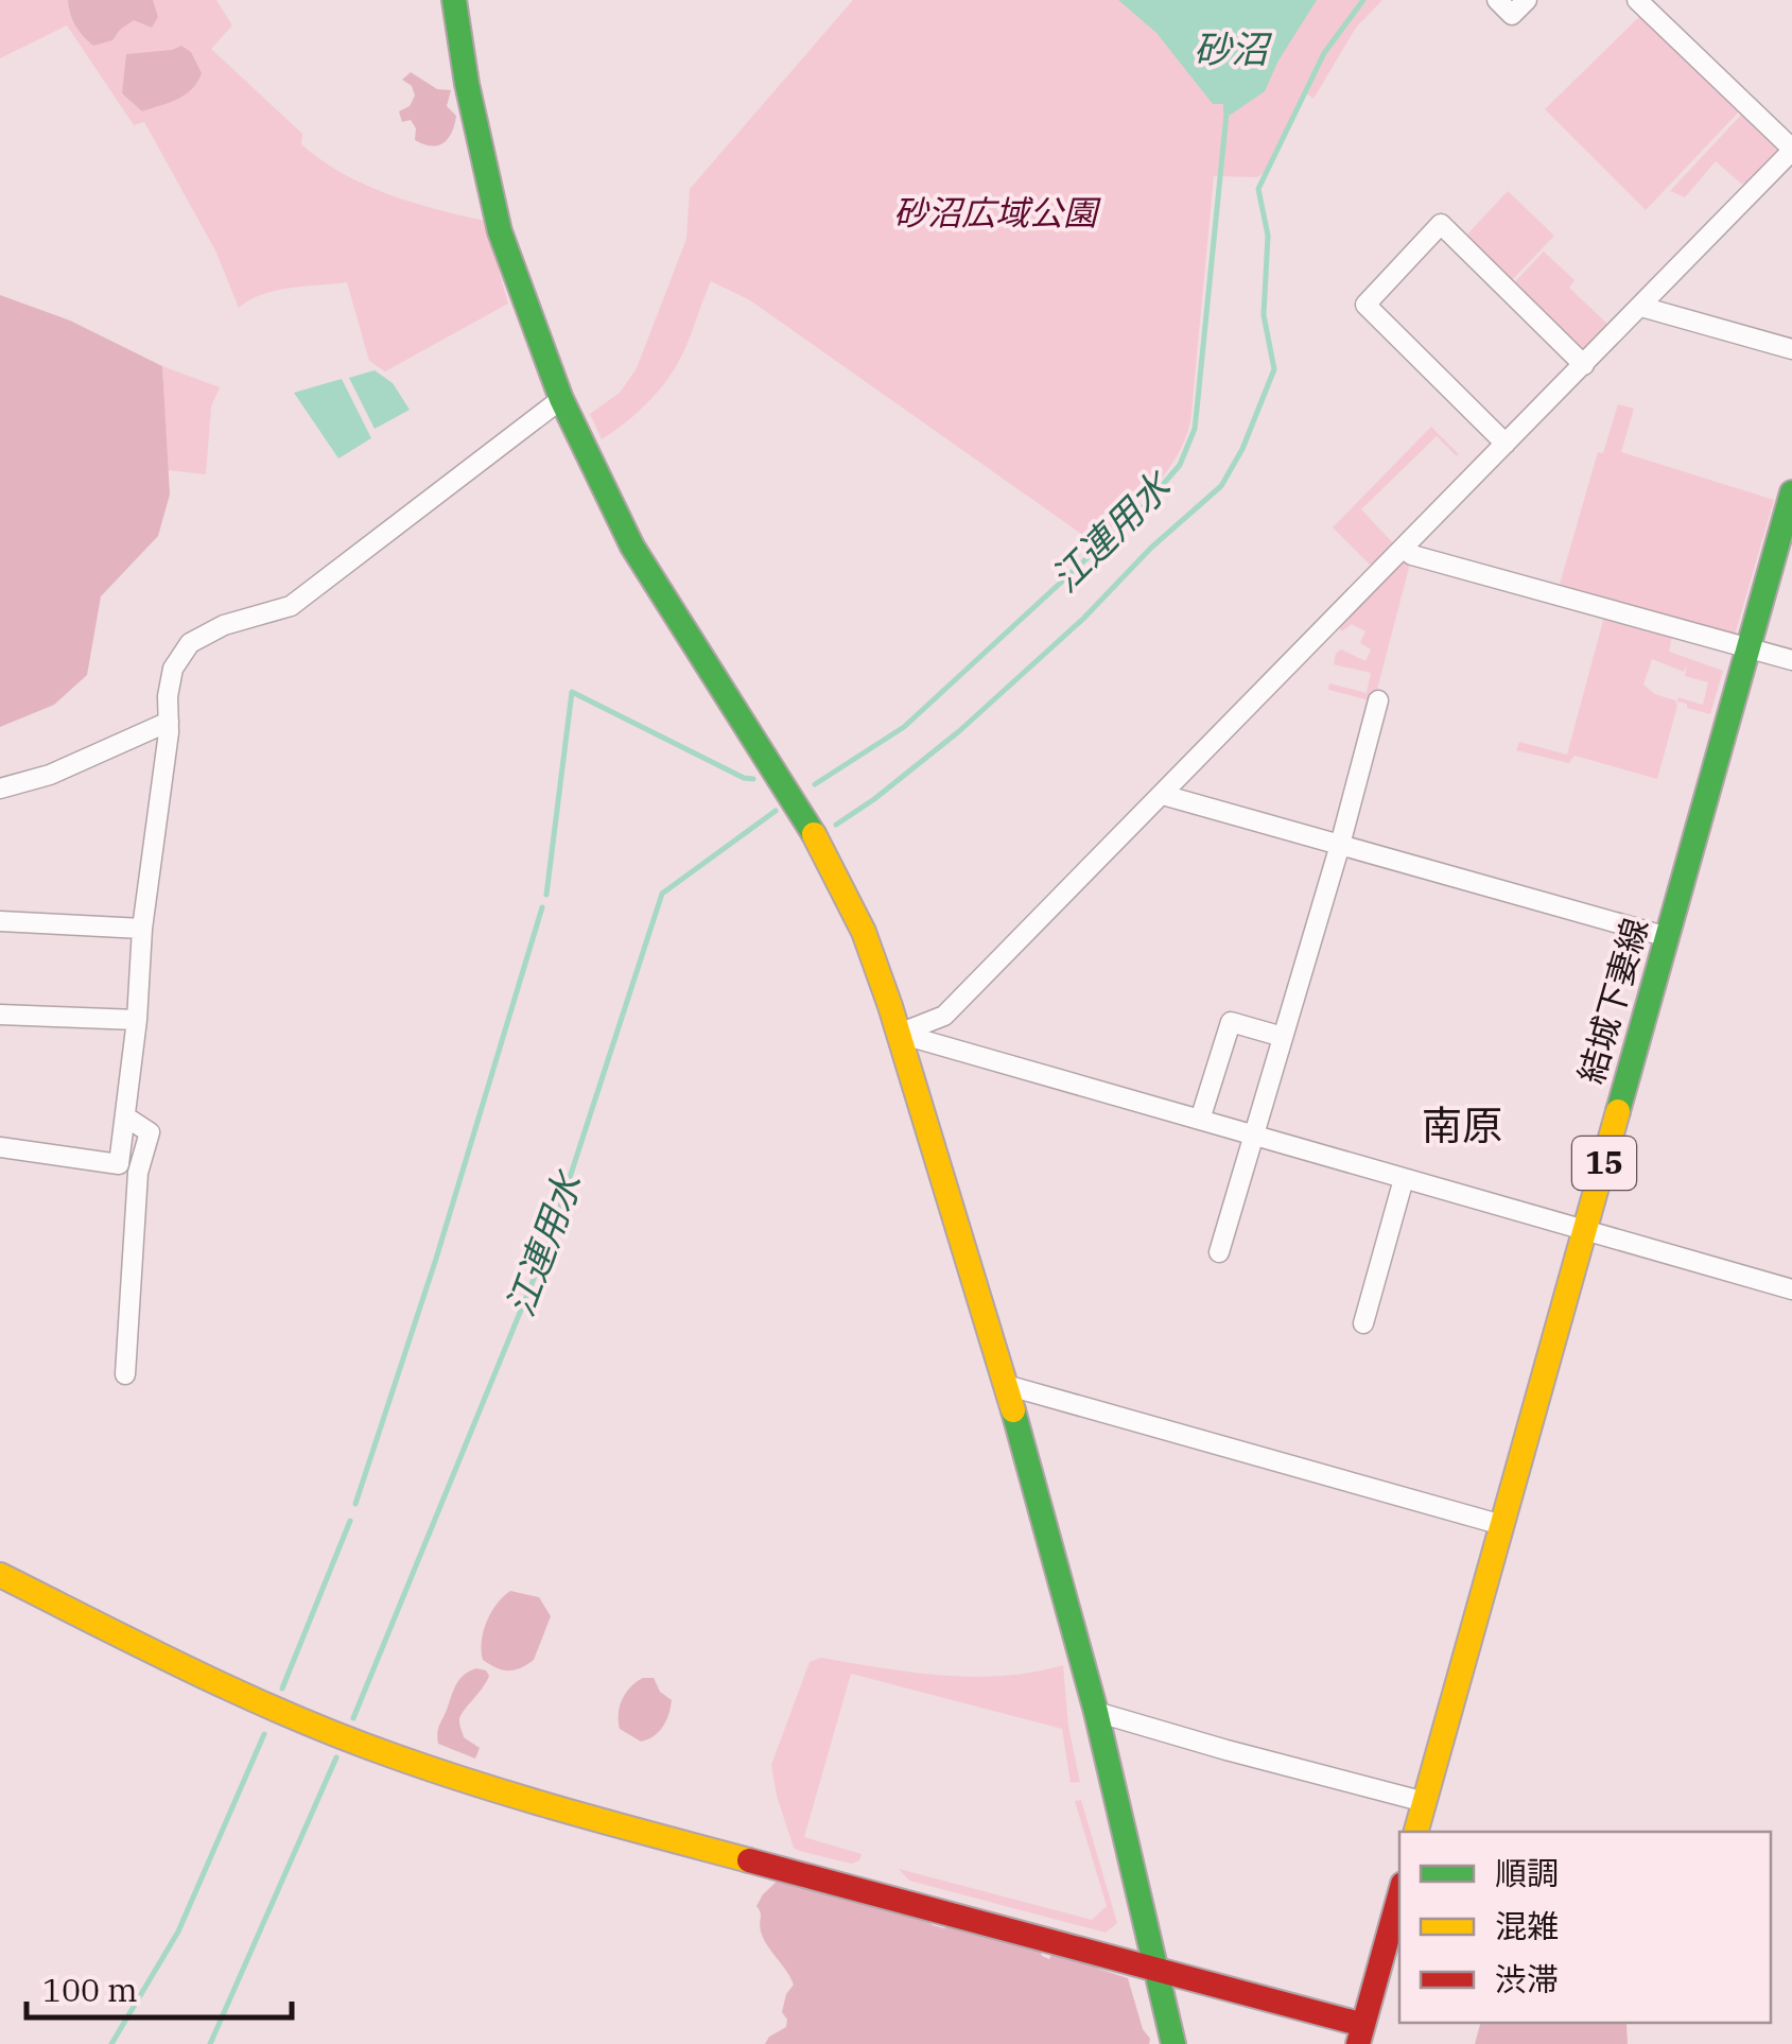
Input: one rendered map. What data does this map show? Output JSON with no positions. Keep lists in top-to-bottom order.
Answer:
{
  "streets": {
    "street": ["結城下妻線", "15"]
  },
  "districts": ["南原"],
  "water": ["砂沼", "江連用水"],
  "parks": ["砂沼広域公園"],
  "legend": ["順調", "混雑", "渋滞"],
  "scale_bar": "100 m"
}
